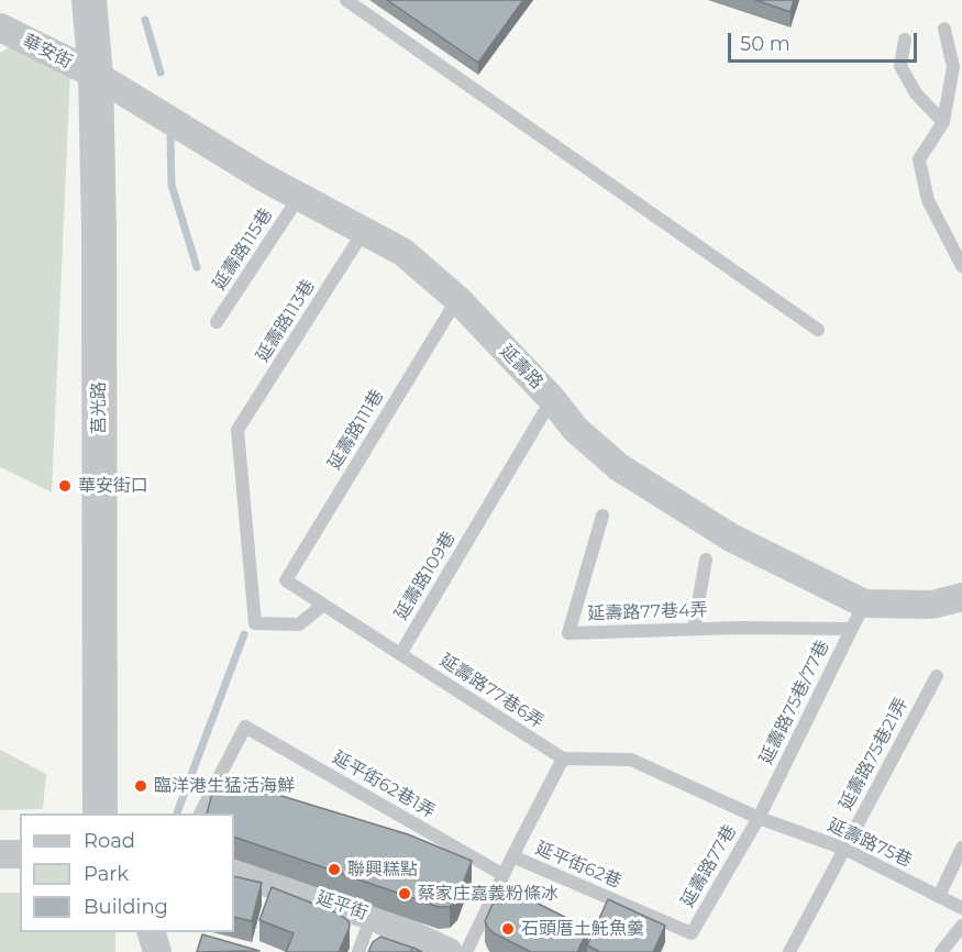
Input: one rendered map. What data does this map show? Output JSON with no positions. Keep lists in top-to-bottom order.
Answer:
{
  "streets": {
    "street": [
      "華安街",
      "延壽路",
      "莒光路",
      "延平街"
    ],
    "lane": [
      "延壽路115巷",
      "延壽路113巷",
      "延壽路111巷",
      "延壽路109巷",
      "延壽路77巷4弄",
      "延壽路77巷6弄",
      "延壽路75巷/77巷",
      "延壽路75巷21弄",
      "延平街62巷1弄",
      "延壽路75巷",
      "延平街62巷",
      "延壽路77巷"
    ]
  },
  "crossings": [
    ["華安街", "延壽路"],
    ["華安街", "莒光路"],
    ["延壽路115巷", "延壽路"],
    ["延壽路113巷", "延壽路"],
    ["延壽路113巷", "延壽路111巷"],
    ["延壽路", "莒光路"],
    ["延壽路", "延壽路111巷"],
    ["延壽路", "延壽路109巷"],
    ["延壽路", "延壽路77巷4弄"],
    ["延壽路", "延壽路75巷/77巷"],
    ["延壽路109巷", "延壽路77巷6弄"],
    ["延壽路77巷4弄", "延壽路75巷/77巷"],
    ["延壽路75巷/77巷", "延壽路75巷"],
    ["延壽路75巷/77巷", "延壽路77巷"],
    ["延壽路75巷21弄", "延壽路75巷"],
    ["延平街62巷1弄", "延平街62巷"],
    ["延壽路75巷", "延壽路77巷"],
    ["延平街62巷", "延壽路77巷"]
  ],
  "places": [
    "華安街口",
    "臨洋港生猛活海鮮",
    "聯興糕點",
    "蔡家庄嘉義粉條冰",
    "石頭厝土魠魚羹"
  ],
  "legend": ["Road", "Park", "Building"],
  "scale_bar": "50 m"
}
